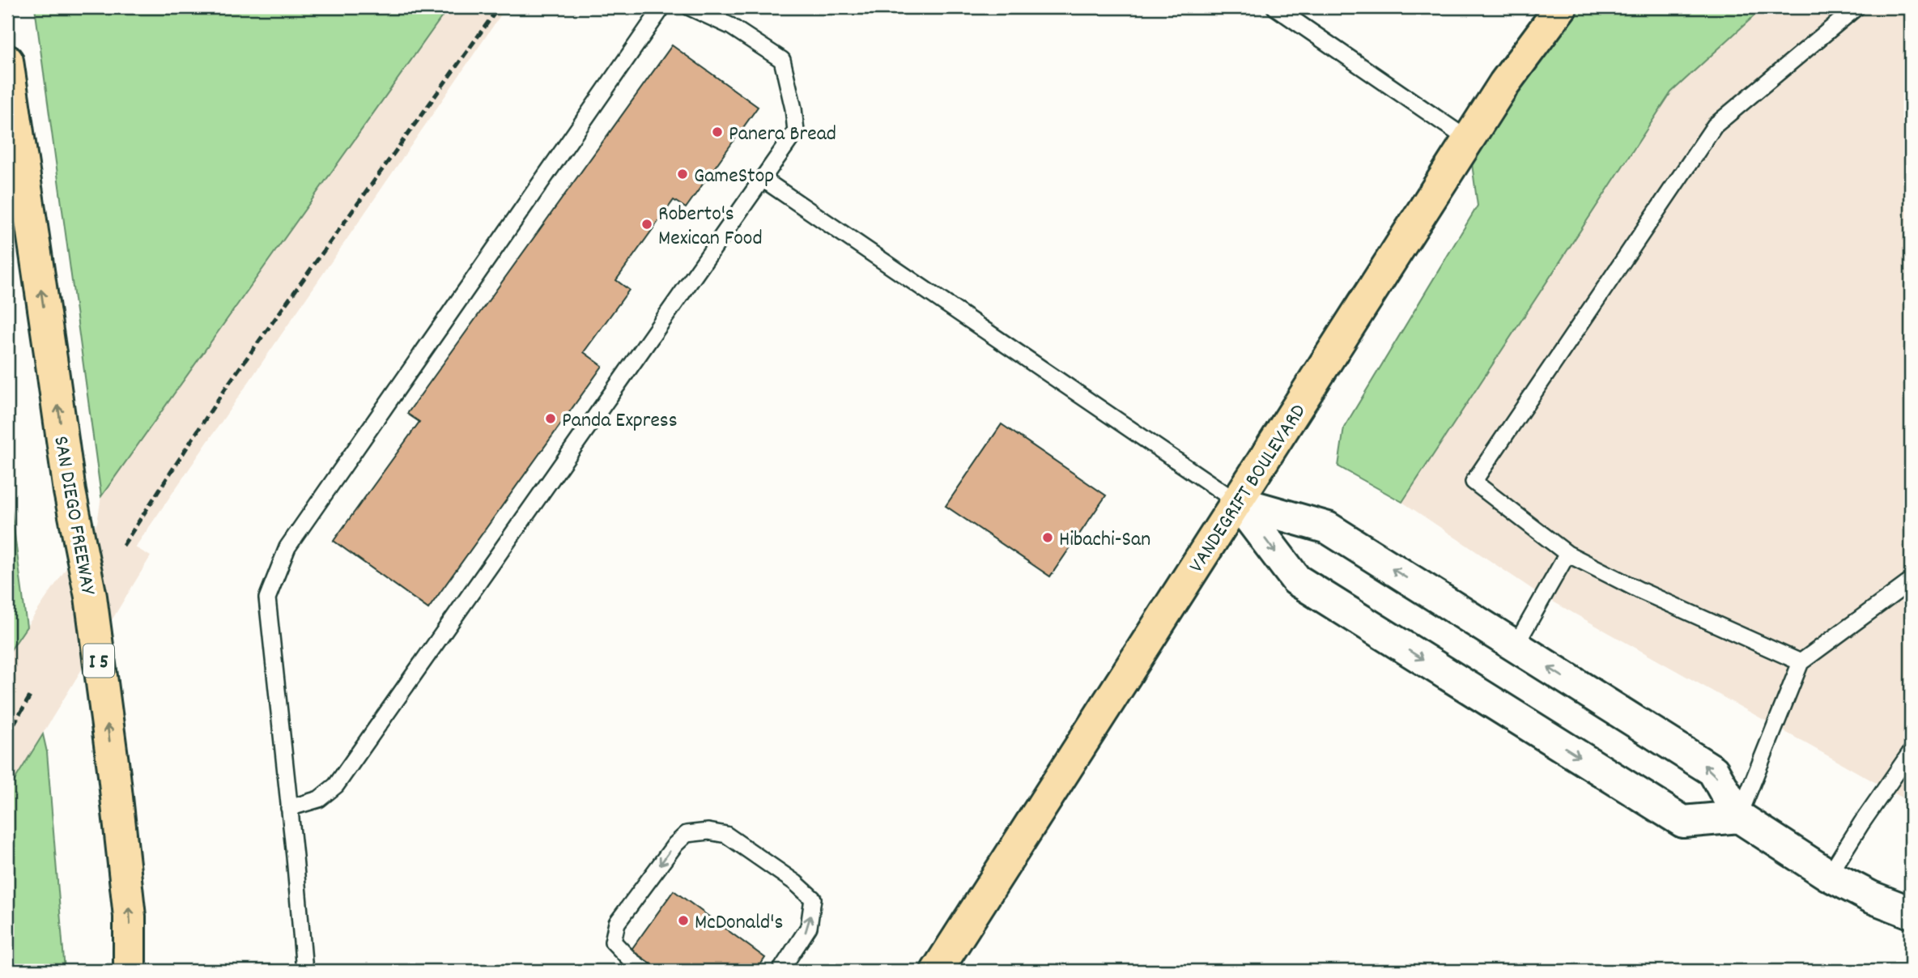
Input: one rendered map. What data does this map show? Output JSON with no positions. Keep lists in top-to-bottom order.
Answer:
{
  "streets": {
    "main road": ["VANDEGRIFT BOULEVARD", "SAN DIEGO FREEWAY", "I 5"]
  },
  "one_way": ["SAN DIEGO FREEWAY"],
  "places": [
    "Panera Bread",
    "GameStop",
    "Roberto's Mexican Food",
    "Panda Express",
    "Hibachi-San",
    "McDonald's"
  ]
}
